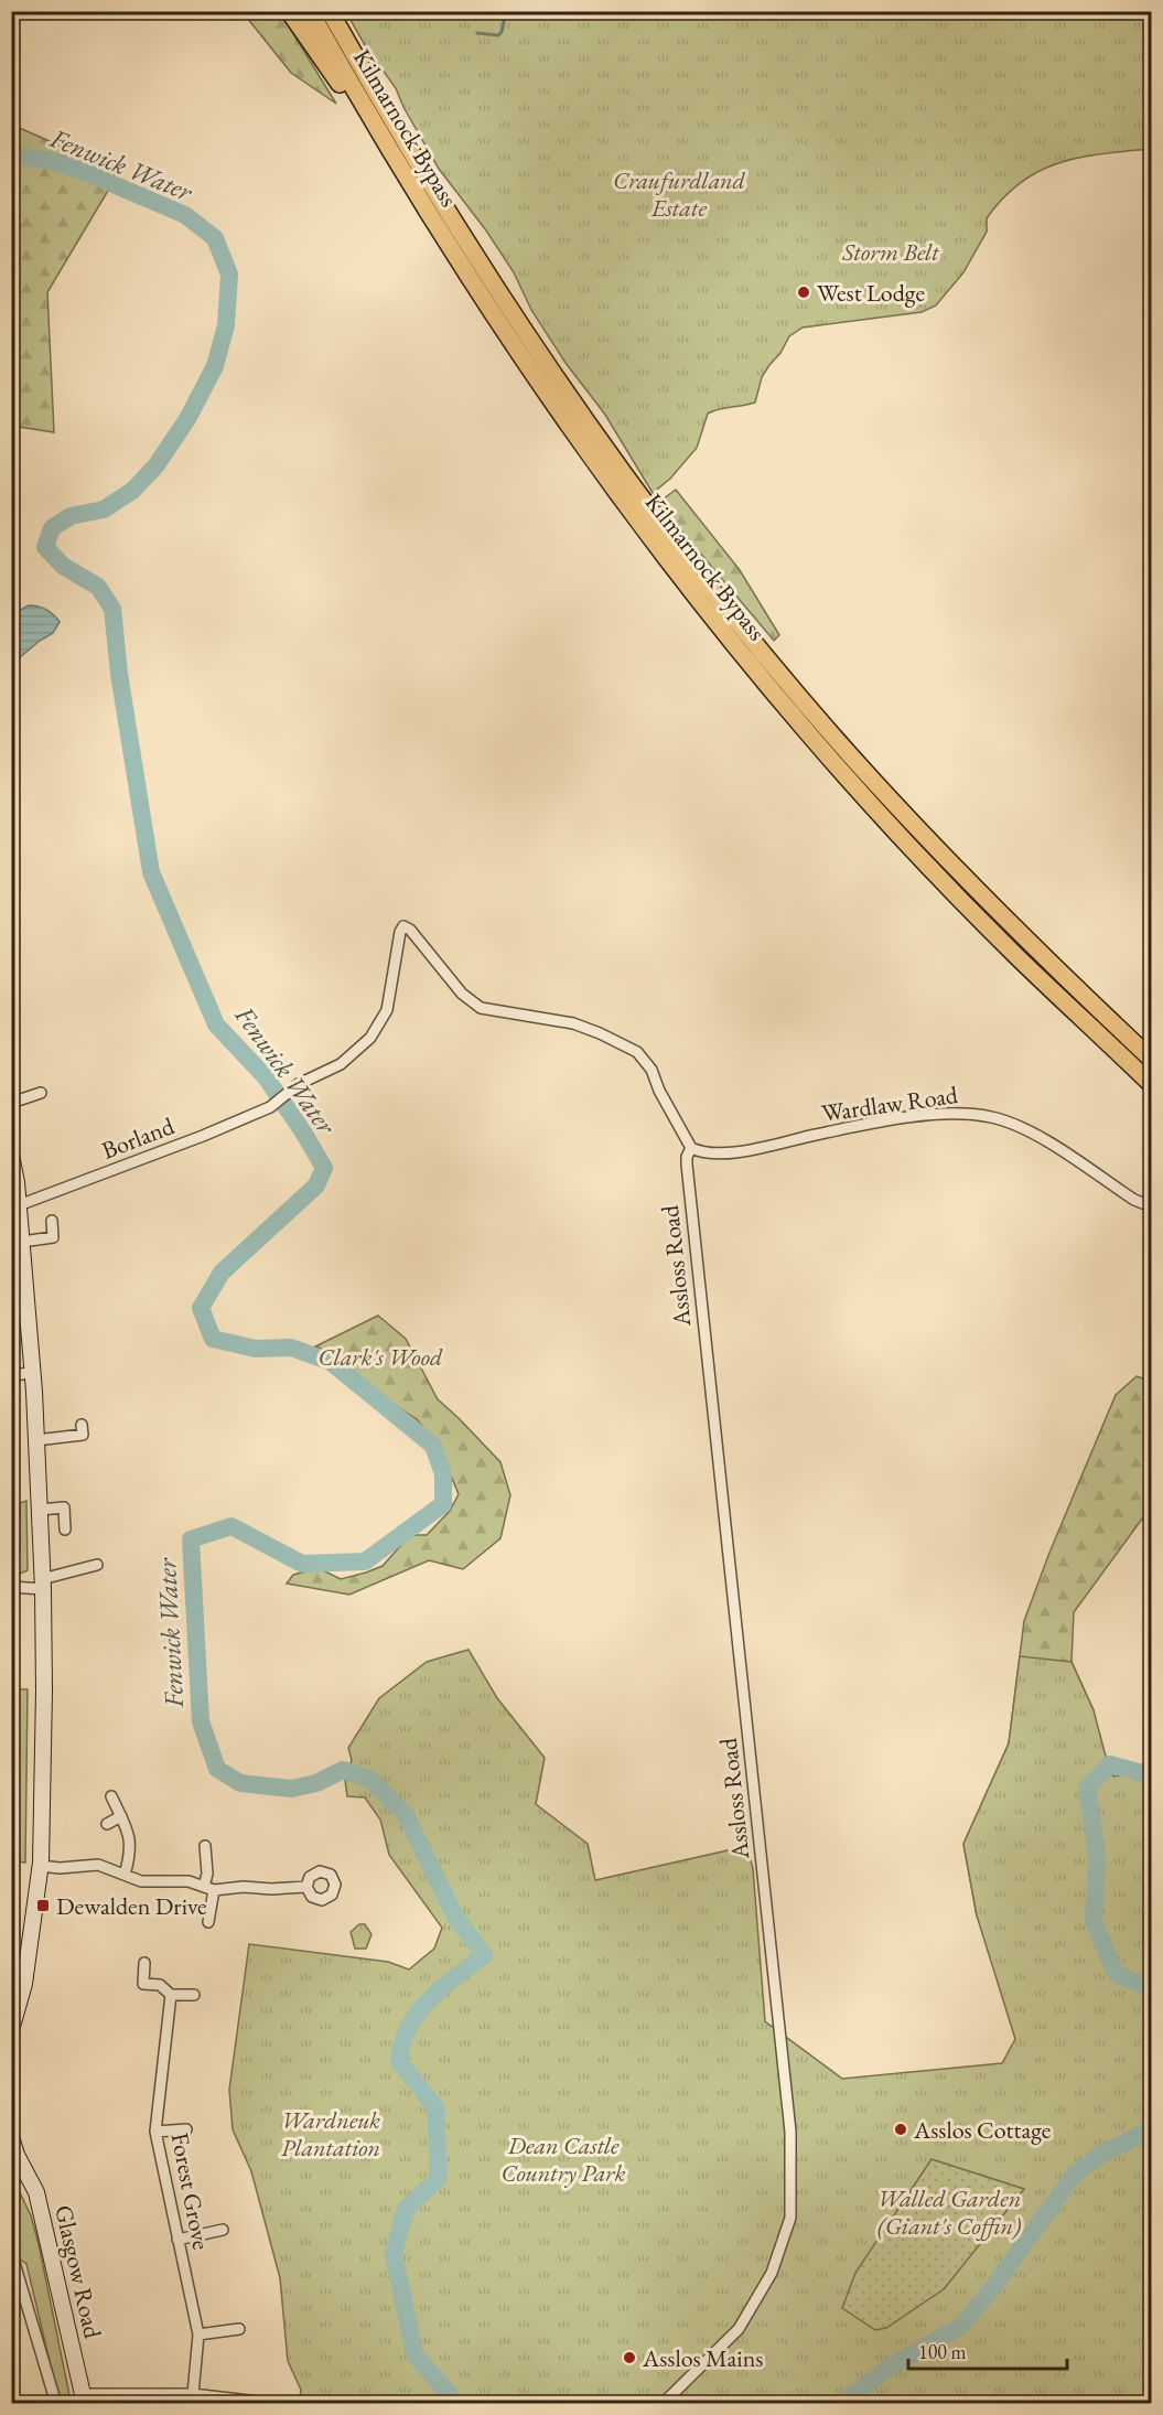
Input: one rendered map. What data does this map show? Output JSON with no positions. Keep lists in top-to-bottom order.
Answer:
{
  "streets": {
    "highway": ["Kilmarnock Bypass"],
    "main road": ["Glasgow Road"],
    "street": [
      "Wardlaw Road",
      "Borland",
      "Assloss Road",
      "Forest Grove"
    ]
  },
  "crossings": [
    ["Wardlaw Road", "Borland"],
    ["Wardlaw Road", "Assloss Road"],
    ["Borland", "Assloss Road"]
  ],
  "water": ["Fenwick Water"],
  "parks": [
    "Craufurdland Estate",
    "Storm Belt",
    "Clark's Wood",
    "Wardneuk Plantation",
    "Dean Castle Country Park",
    "Walled Garden (Giant's Coffin)"
  ],
  "places": {
    "other": ["West Lodge", "Asslos Cottage", "Asslos Mains"],
    "transit": ["Dewalden Drive"]
  },
  "scale_bar": "100 m"
}
